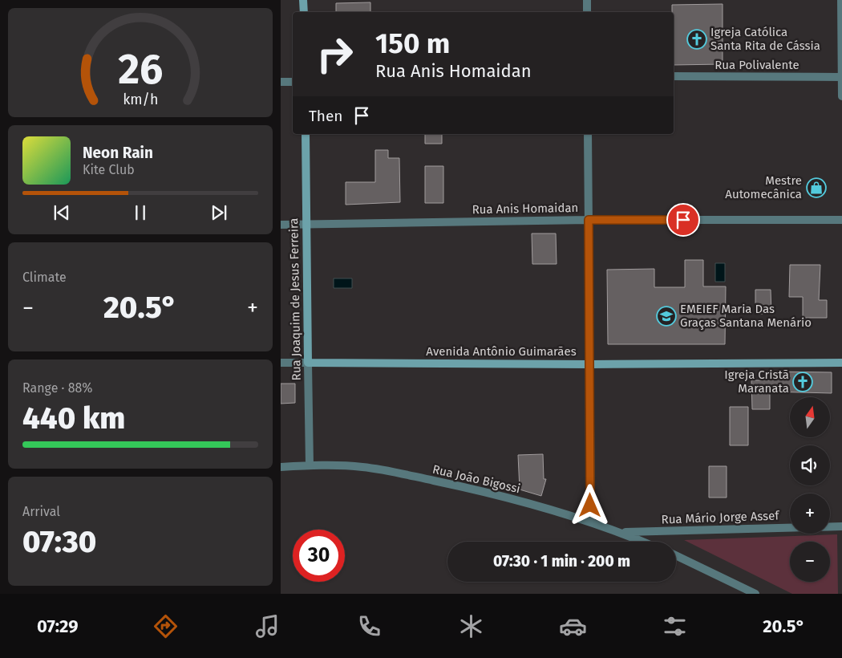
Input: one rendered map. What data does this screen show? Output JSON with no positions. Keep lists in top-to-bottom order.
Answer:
{
  "streets": {
    "street": [
      "Rua Polivalente",
      "Rua Anis Homaidan",
      "Rua Joaquim de Jesus Ferreira",
      "Avenida Antônio Guimarães",
      "Rua João Bigossi",
      "Rua Mário Jorge Assef"
    ]
  },
  "crossings": [
    ["Rua Anis Homaidan", "Rua Joaquim de Jesus Ferreira"],
    ["Rua Joaquim de Jesus Ferreira", "Avenida Antônio Guimarães"],
    ["Rua Joaquim de Jesus Ferreira", "Rua João Bigossi"],
    ["Rua João Bigossi", "Rua Mário Jorge Assef"]
  ],
  "places": {
    "church": ["Igreja Católica Santa Rita de Cássia", "Igreja Cristã Maranata"],
    "shop": ["Mestre Automecânica"],
    "school or university": ["EMEIEF Maria Das Graças Santana Menário"]
  },
  "north": "top",
  "page": {
    "turn": ["150 m", "Rua Anis Homaidan"],
    "then": "Then",
    "song": ["Neon Rain", "Kite Club"],
    "tile": [
      "Climate",
      ["Range · 88%", "440 km"],
      ["Arrival", "07:30"]
    ],
    "heat": ["−", "20.5°", "+"],
    "map_buttons": ["+", "−"],
    "limit": "30",
    "trip": "07:30 · 1 min · 200 m",
    "tabs": ["07:29", "20.5°"],
    "gauge": ["26", "km/h"]
  }
}
